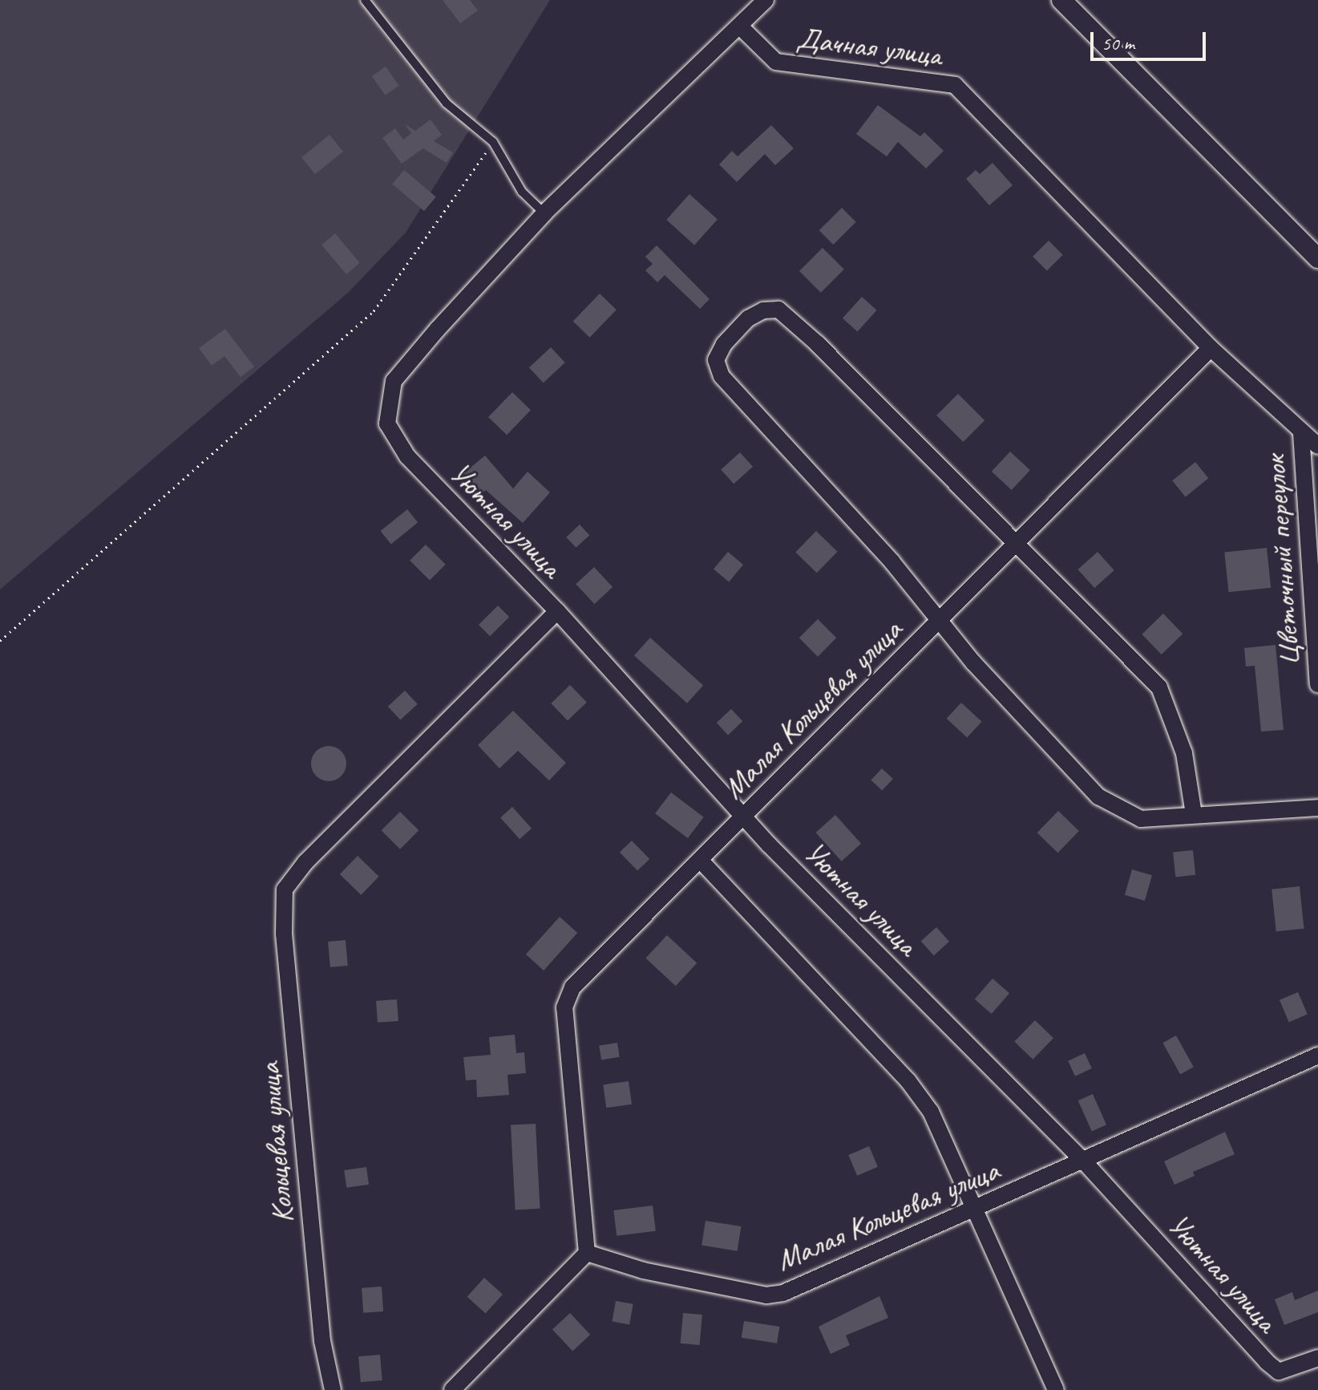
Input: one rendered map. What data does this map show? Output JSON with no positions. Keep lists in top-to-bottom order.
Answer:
{
  "streets": {
    "street": [
      "Дачная улица",
      "Уютная улица",
      "Цветочный переулок",
      "Малая Кольцевая улица",
      "Кольцевая улица"
    ]
  },
  "crossings": [
    ["Дачная улица", "Цветочный переулок"],
    ["Дачная улица", "Малая Кольцевая улица"],
    ["Уютная улица", "Малая Кольцевая улица"],
    ["Уютная улица", "Кольцевая улица"]
  ],
  "scale_bar": "50 m"
}
